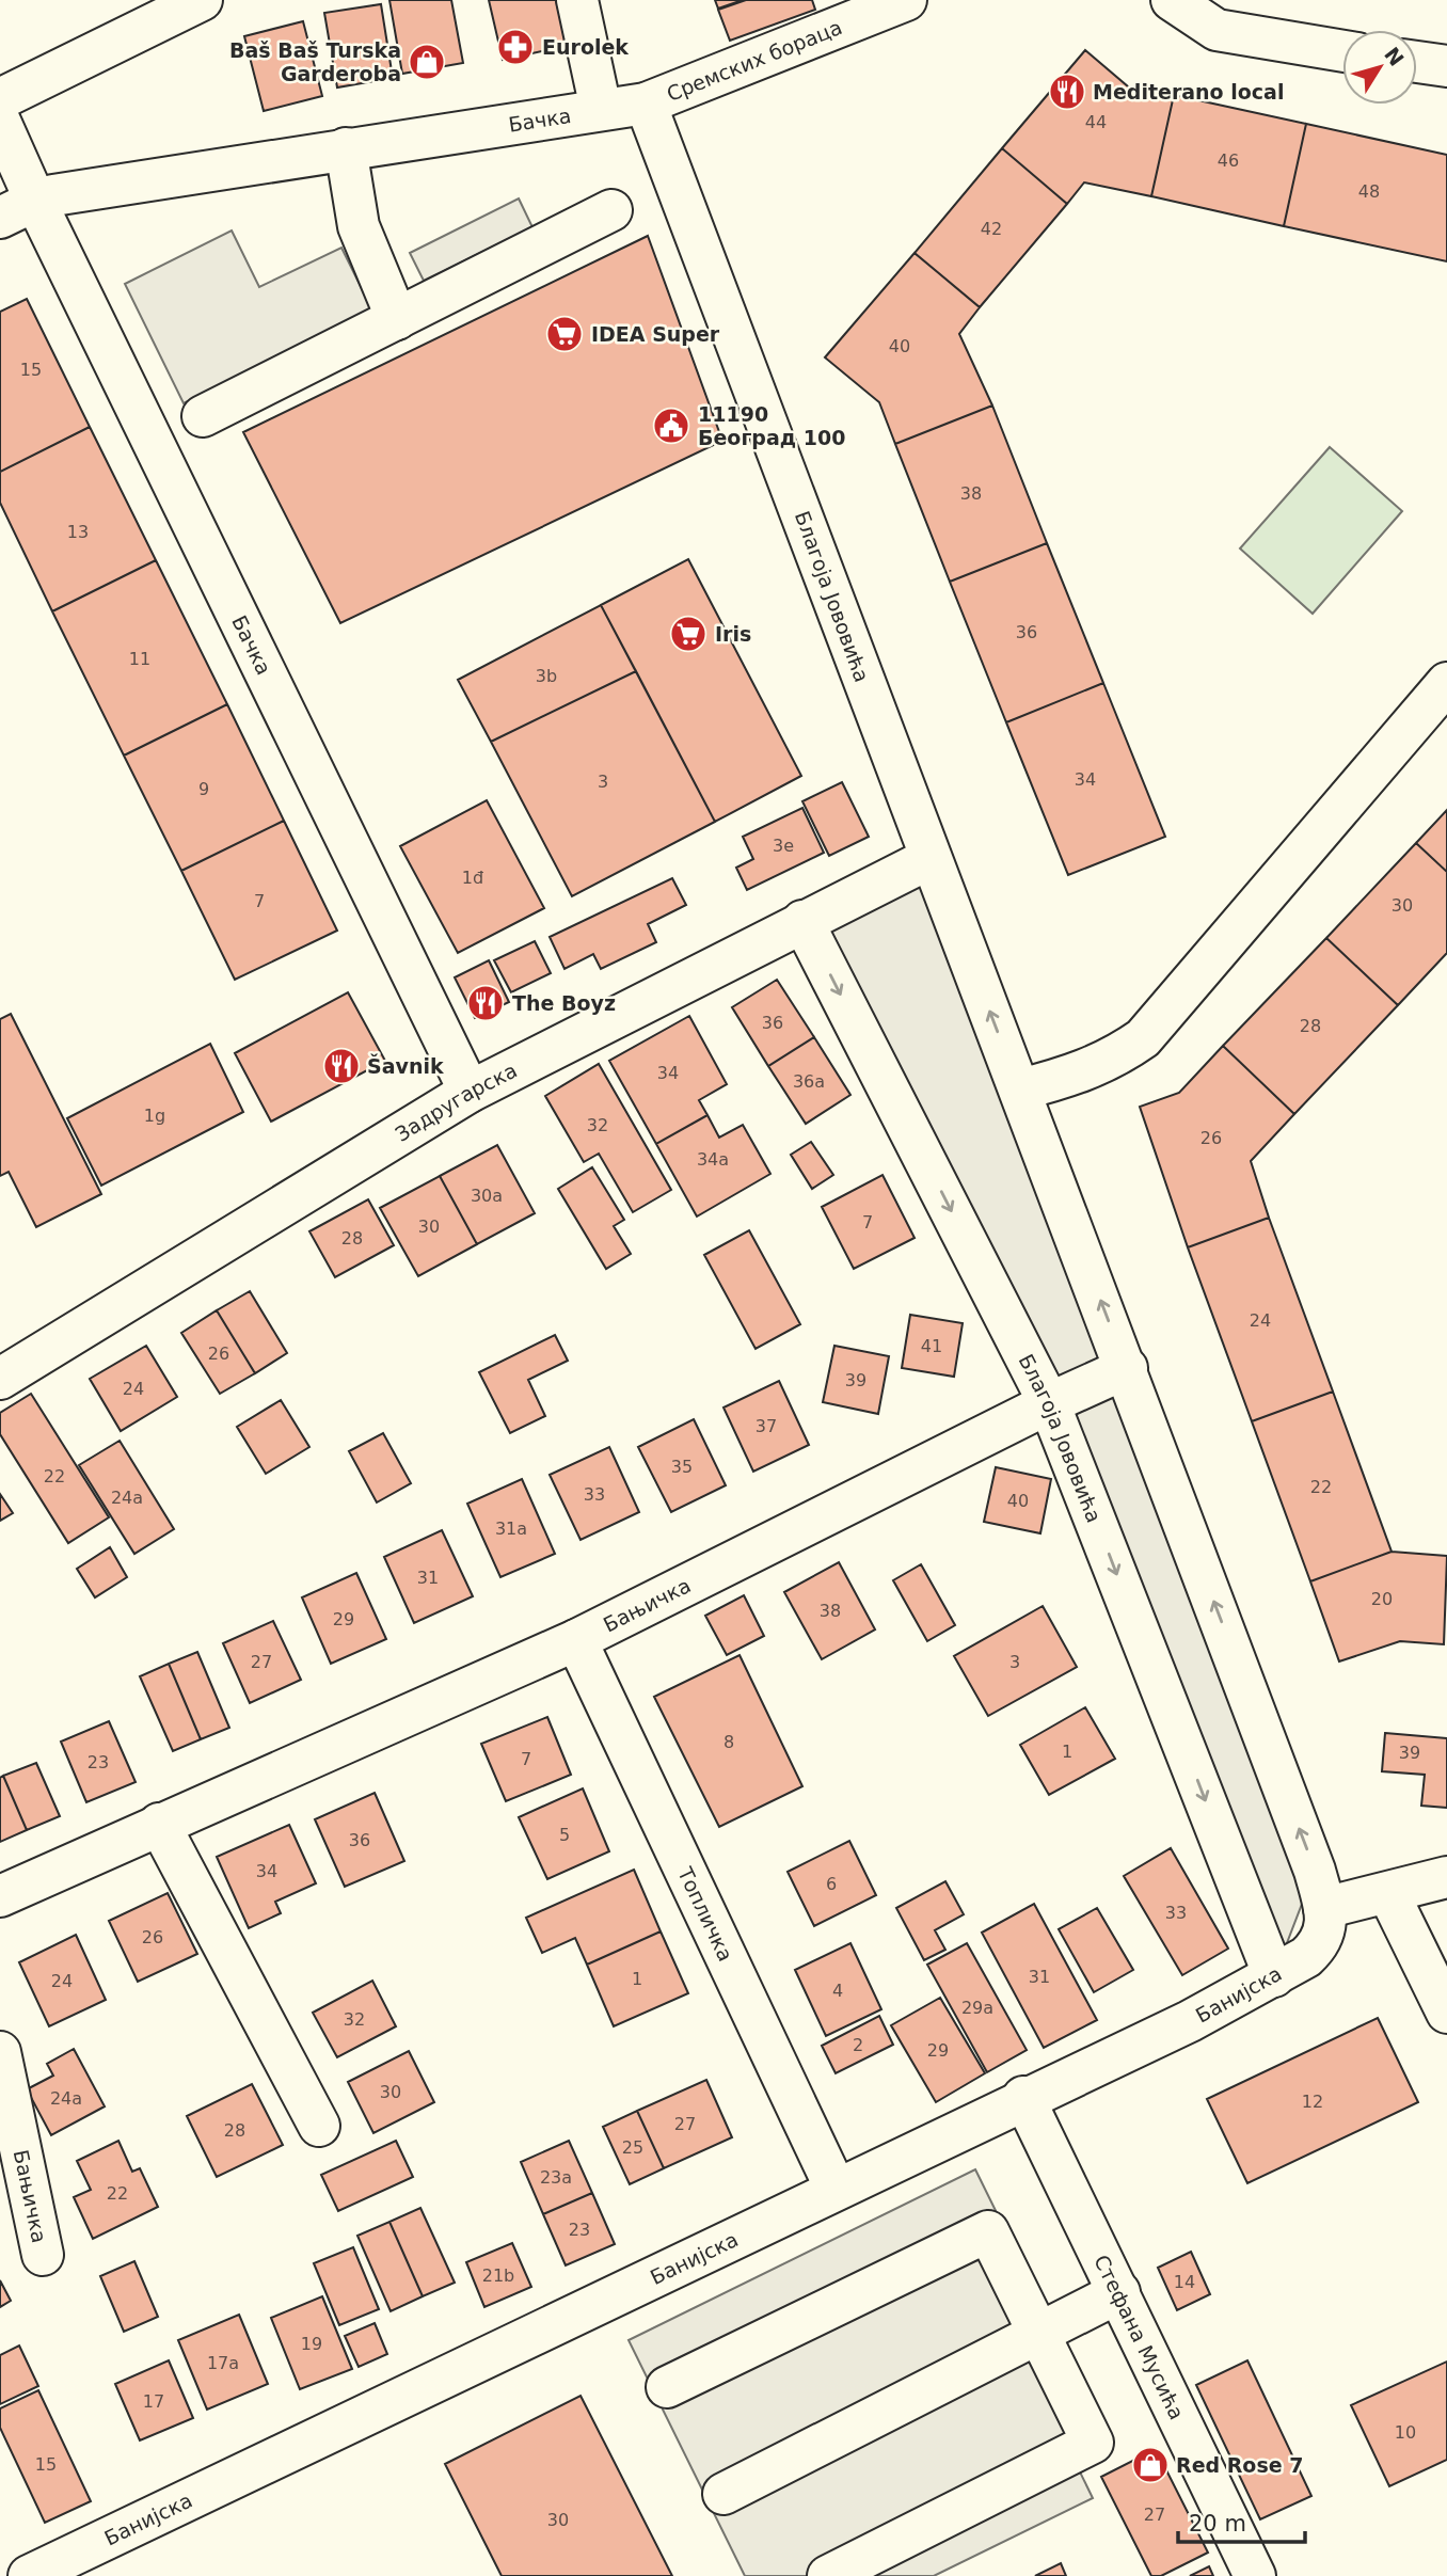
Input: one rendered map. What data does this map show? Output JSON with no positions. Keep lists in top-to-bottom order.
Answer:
{
  "streets": {
    "street": [
      "Сремских бораца",
      "Бачка",
      "Благоја Јововића",
      "Задругарска",
      "Бањичка",
      "Топличка",
      "Банијска",
      "Стефана Мусића"
    ]
  },
  "crossings": [
    ["Сремских бораца", "Бачка"],
    ["Сремских бораца", "Благоја Јововића"],
    ["Бачка", "Благоја Јововића"],
    ["Бачка", "Задругарска"],
    ["Благоја Јововића", "Задругарска"],
    ["Благоја Јововића", "Бањичка"],
    ["Благоја Јововића", "Банијска"],
    ["Бањичка", "Топличка"],
    ["Топличка", "Банијска"],
    ["Банијска", "Стефана Мусића"]
  ],
  "places": {
    "pharmacy": ["Eurolek"],
    "shop": ["Baš Baš Turska Garderoba", "Red Rose 7"],
    "restaurant": ["Mediterano local", "The Boyz", "Šavnik"],
    "supermarket": ["IDEA Super", "Iris"],
    "public building": ["11190 Београд 100"]
  },
  "house_numbers": [
    "44",
    "46",
    "48",
    "42",
    "40",
    "15",
    "38",
    "13",
    "36",
    "11",
    "3b",
    "34",
    "3",
    "9",
    "3e",
    "1đ",
    "7",
    "30",
    "36",
    "28",
    "34",
    "36a",
    "1g",
    "32",
    "26",
    "34a",
    "30a",
    "7",
    "30",
    "28",
    "24",
    "41",
    "26",
    "39",
    "24",
    "37",
    "35",
    "22",
    "22",
    "33",
    "24a",
    "40",
    "31a",
    "31",
    "20",
    "38",
    "29",
    "27",
    "3",
    "8",
    "1",
    "39",
    "7",
    "23",
    "5",
    "36",
    "34",
    "6",
    "33",
    "26",
    "31",
    "1",
    "24",
    "4",
    "29a",
    "32",
    "2",
    "29",
    "30",
    "24a",
    "12",
    "27",
    "28",
    "25",
    "23a",
    "22",
    "23",
    "21b",
    "14",
    "19",
    "17a",
    "17",
    "10",
    "15",
    "27",
    "30"
  ],
  "scale_bar": "20 m",
  "north": "top right"
}
